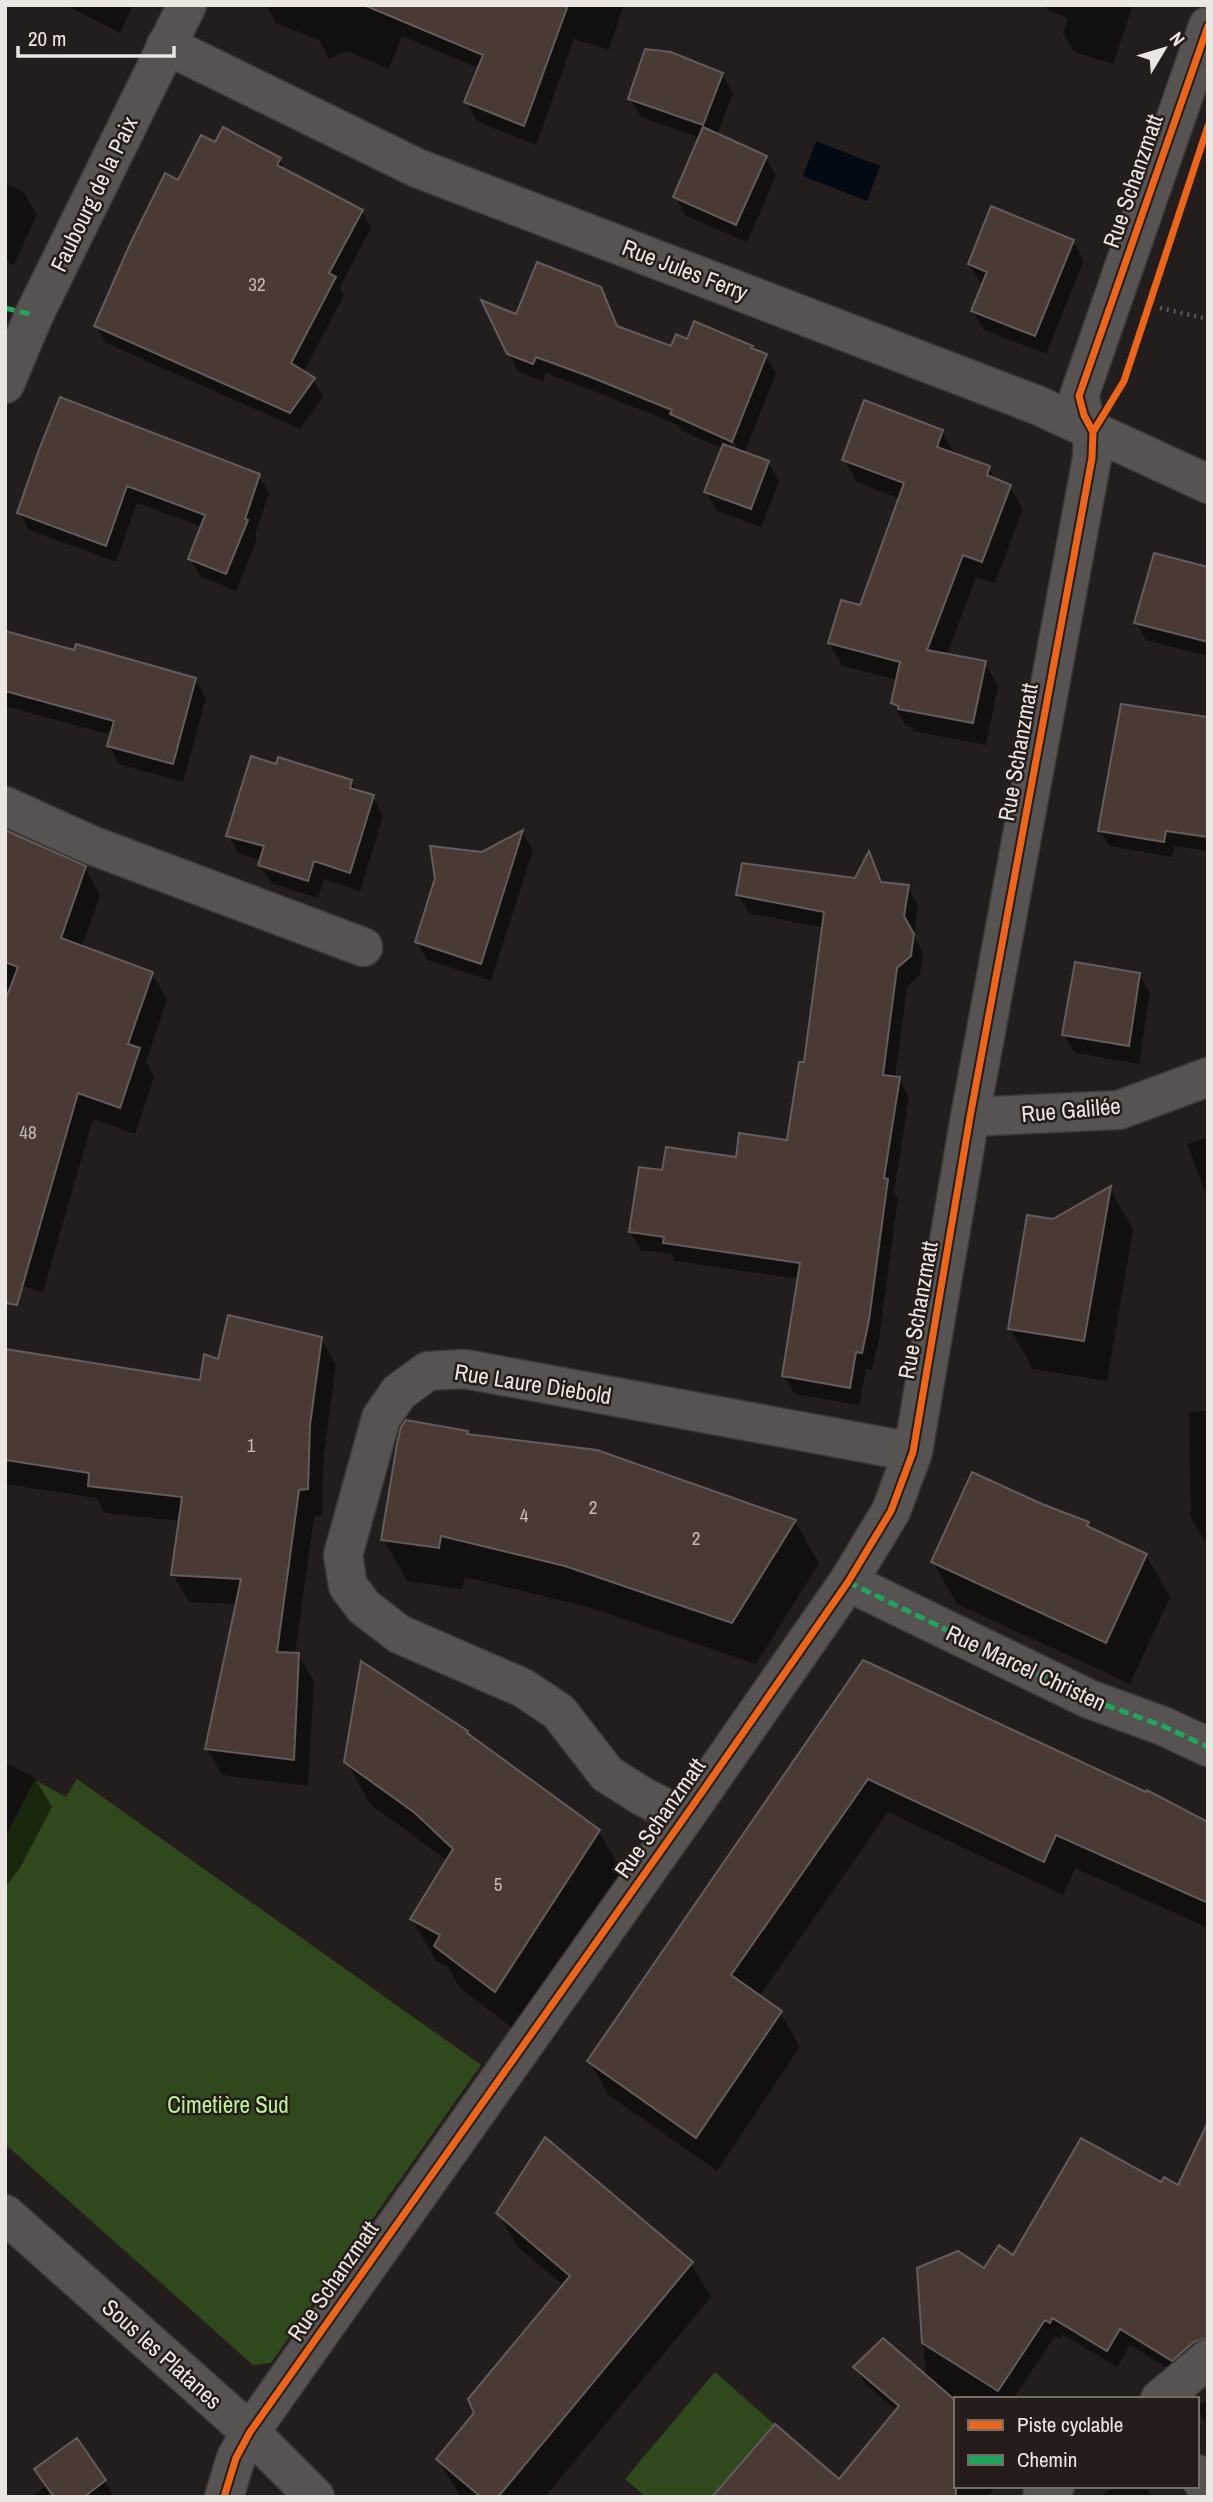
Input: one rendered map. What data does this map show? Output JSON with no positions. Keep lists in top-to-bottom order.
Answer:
{
  "streets": {
    "street": [
      "Rue Schanzmatt",
      "Faubourg de la Paix",
      "Rue Jules Ferry",
      "Rue Galilée",
      "Rue Laure Diebold",
      "Rue Marcel Christen",
      "Sous les Platanes"
    ]
  },
  "crossings": [
    ["Rue Schanzmatt", "Rue Jules Ferry"],
    ["Rue Schanzmatt", "Rue Galilée"],
    ["Rue Schanzmatt", "Rue Laure Diebold"],
    ["Rue Schanzmatt", "Rue Marcel Christen"],
    ["Rue Schanzmatt", "Sous les Platanes"],
    ["Faubourg de la Paix", "Rue Jules Ferry"]
  ],
  "parks": ["Cimetière Sud"],
  "house_numbers": [
    "32",
    "48",
    "1",
    "2",
    "4",
    "2",
    "5"
  ],
  "legend": ["Piste cyclable", "Chemin"],
  "scale_bar": "20 m",
  "north": "top right"
}
